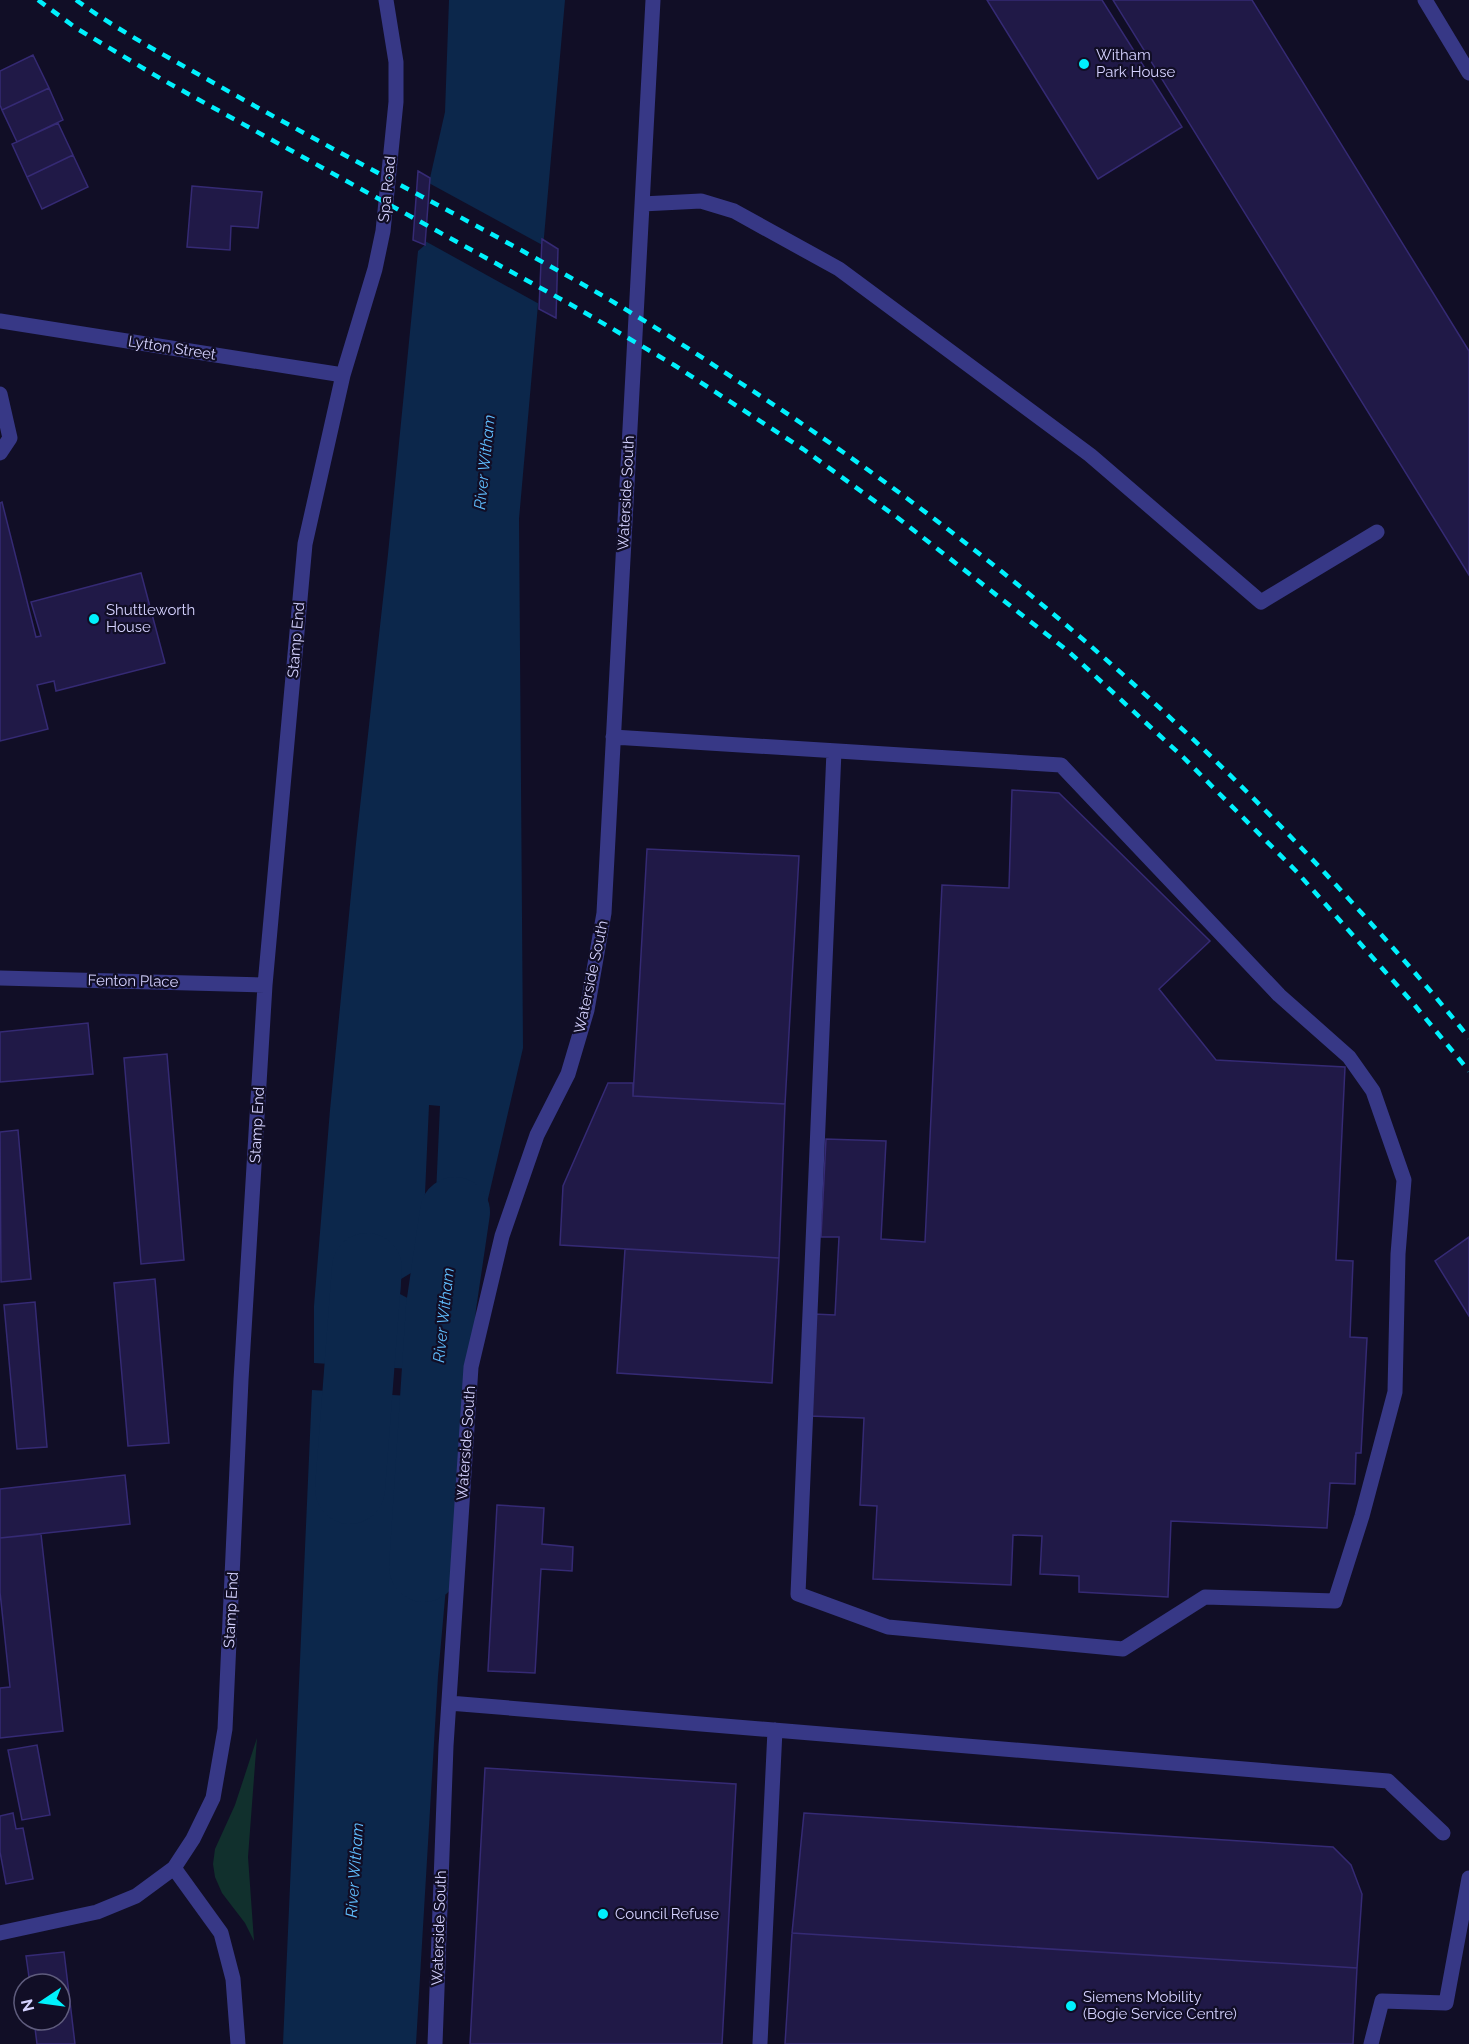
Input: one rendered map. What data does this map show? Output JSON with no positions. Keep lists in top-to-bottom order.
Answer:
{
  "streets": {
    "street": [
      "Spa Road",
      "Lytton Street",
      "Waterside South",
      "Stamp End",
      "Fenton Place"
    ]
  },
  "crossings": [
    ["Spa Road", "Lytton Street"],
    ["Spa Road", "Stamp End"],
    ["Lytton Street", "Stamp End"],
    ["Stamp End", "Fenton Place"]
  ],
  "water": ["River Witham"],
  "places": [
    "Witham Park House",
    "Shuttleworth House",
    "Council Refuse",
    "Siemens Mobility (Bogie Service Centre)"
  ],
  "north": "left"
}
